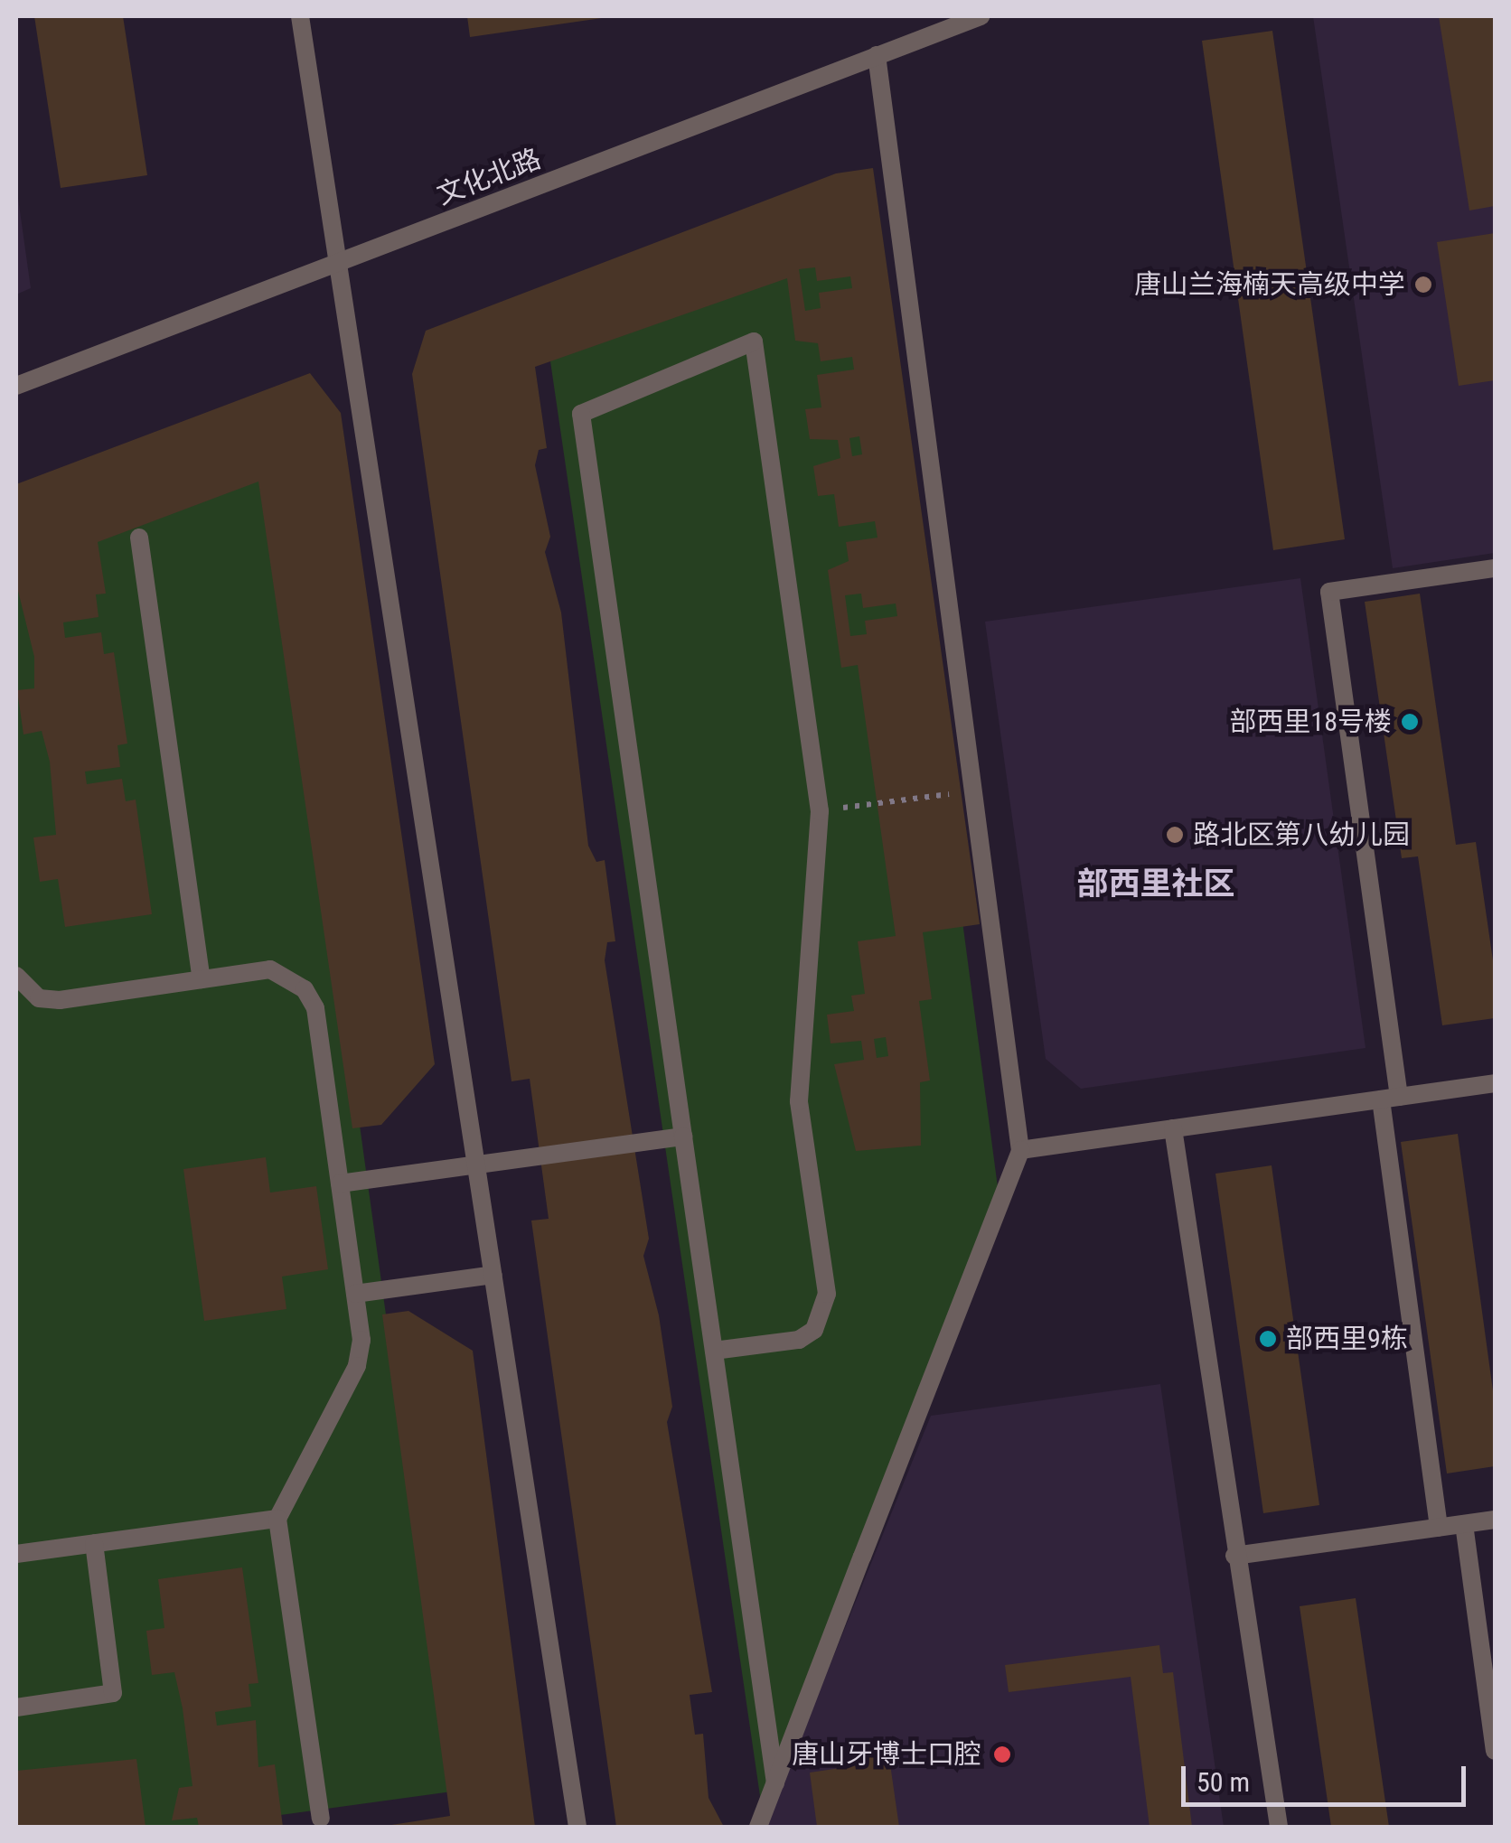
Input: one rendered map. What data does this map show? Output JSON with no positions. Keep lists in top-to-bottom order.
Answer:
{
  "streets": {
    "street": ["文化北路"]
  },
  "districts": ["部西里社区"],
  "places": [
    "唐山兰海楠天高级中学",
    "部西里18号楼",
    "路北区第八幼儿园",
    "部西里9栋",
    "唐山牙博士口腔"
  ],
  "scale_bar": "50 m"
}
